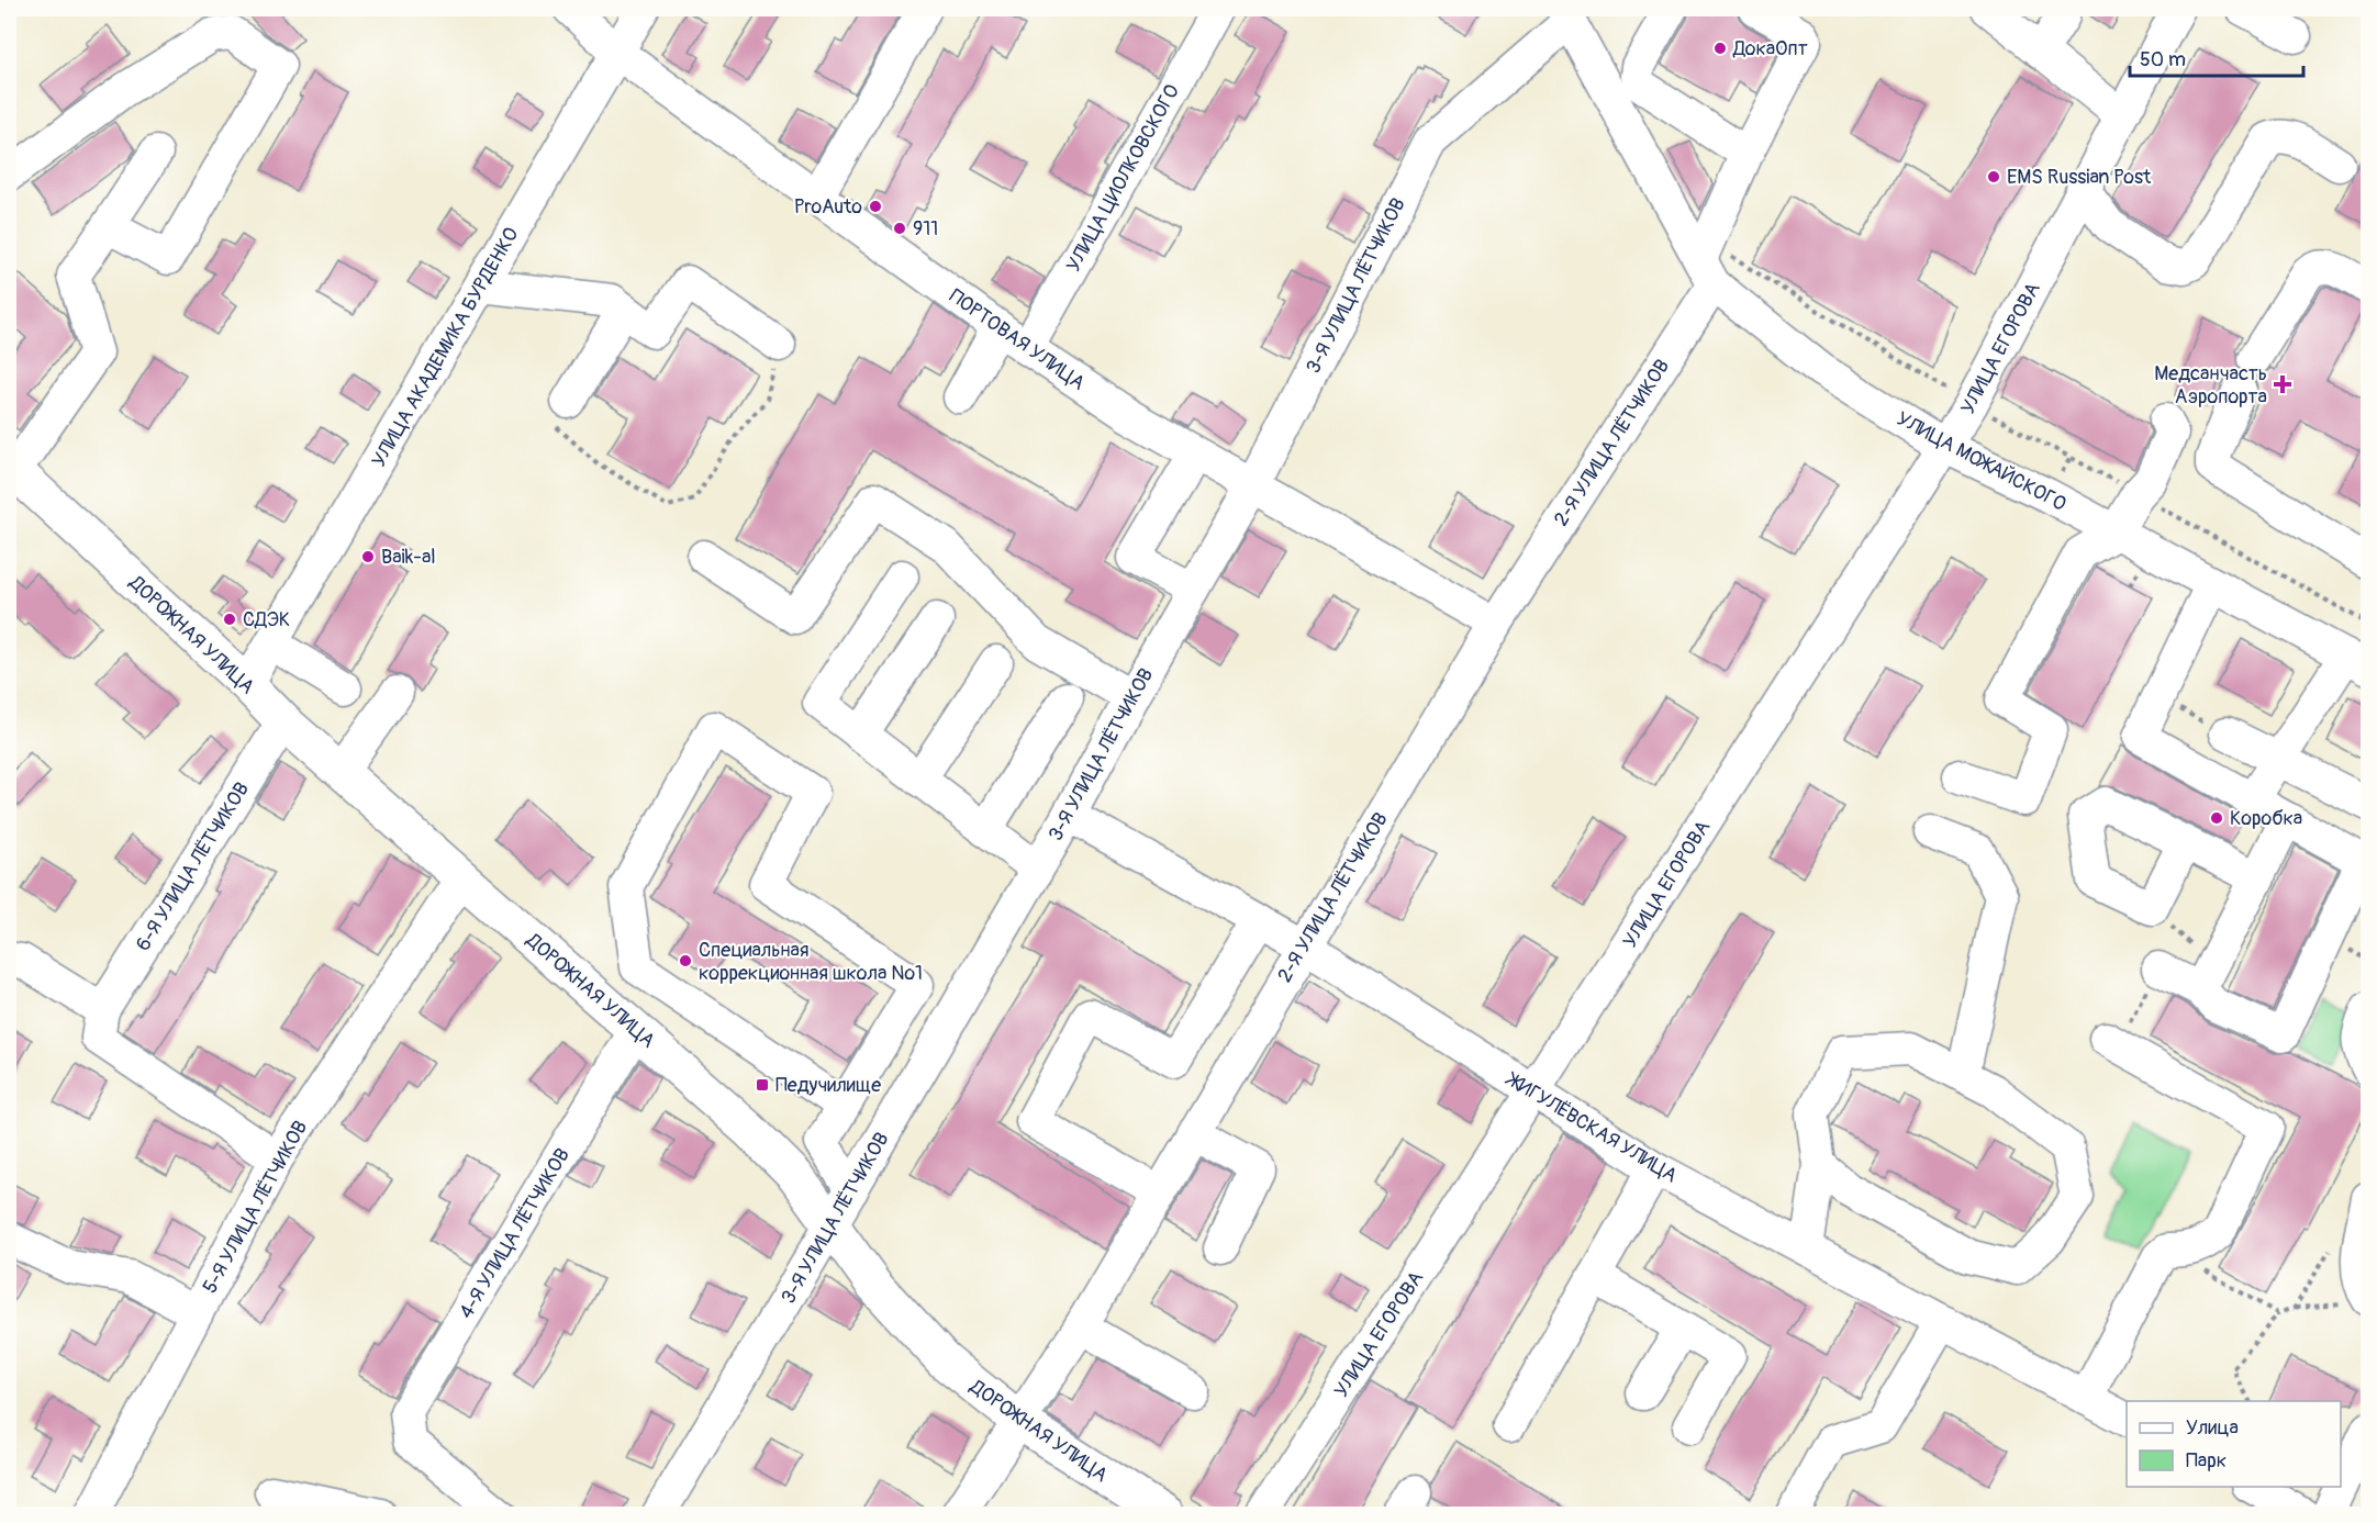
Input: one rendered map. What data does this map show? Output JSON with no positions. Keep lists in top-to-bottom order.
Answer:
{
  "streets": {
    "main road": ["ДОРОЖНАЯ УЛИЦА"],
    "street": [
      "УЛИЦА ЦИОЛКОВСКОГО",
      "3-Я УЛИЦА ЛЁТЧИКОВ",
      "ПОРТОВАЯ УЛИЦА",
      "УЛИЦА АКАДЕМИКА БУРДЕНКО",
      "УЛИЦА ЕГОРОВА",
      "2-Я УЛИЦА ЛЁТЧИКОВ",
      "УЛИЦА МОЖАЙСКОГО",
      "6-Я УЛИЦА ЛЁТЧИКОВ",
      "ЖИГУЛЁВСКАЯ УЛИЦА",
      "5-Я УЛИЦА ЛЁТЧИКОВ",
      "4-Я УЛИЦА ЛЁТЧИКОВ"
    ]
  },
  "crossings": [
    ["УЛИЦА ЦИОЛКОВСКОГО", "ПОРТОВАЯ УЛИЦА"],
    ["3-Я УЛИЦА ЛЁТЧИКОВ", "ПОРТОВАЯ УЛИЦА"],
    ["3-Я УЛИЦА ЛЁТЧИКОВ", "УЛИЦА МОЖАЙСКОГО"],
    ["3-Я УЛИЦА ЛЁТЧИКОВ", "ДОРОЖНАЯ УЛИЦА"],
    ["3-Я УЛИЦА ЛЁТЧИКОВ", "ЖИГУЛЁВСКАЯ УЛИЦА"],
    ["ПОРТОВАЯ УЛИЦА", "УЛИЦА АКАДЕМИКА БУРДЕНКО"],
    ["ПОРТОВАЯ УЛИЦА", "2-Я УЛИЦА ЛЁТЧИКОВ"],
    ["УЛИЦА АКАДЕМИКА БУРДЕНКО", "ДОРОЖНАЯ УЛИЦА"],
    ["УЛИЦА ЕГОРОВА", "УЛИЦА МОЖАЙСКОГО"],
    ["УЛИЦА ЕГОРОВА", "ЖИГУЛЁВСКАЯ УЛИЦА"],
    ["2-Я УЛИЦА ЛЁТЧИКОВ", "УЛИЦА МОЖАЙСКОГО"],
    ["2-Я УЛИЦА ЛЁТЧИКОВ", "ДОРОЖНАЯ УЛИЦА"],
    ["2-Я УЛИЦА ЛЁТЧИКОВ", "ЖИГУЛЁВСКАЯ УЛИЦА"],
    ["ДОРОЖНАЯ УЛИЦА", "6-Я УЛИЦА ЛЁТЧИКОВ"],
    ["ДОРОЖНАЯ УЛИЦА", "5-Я УЛИЦА ЛЁТЧИКОВ"],
    ["ДОРОЖНАЯ УЛИЦА", "4-Я УЛИЦА ЛЁТЧИКОВ"]
  ],
  "places": {
    "other": [
      "ДокаОпт",
      "EMS Russian Рost",
      "ProAuto",
      "911",
      "Baik-al",
      "СДЭК",
      "Коробка",
      "Специальная коррекционная школа №1"
    ],
    "health": ["Медсанчасть Аэропорта"],
    "transit": ["Педучилище"]
  },
  "legend": ["Улица", "Парк"],
  "scale_bar": "50 m"
}
